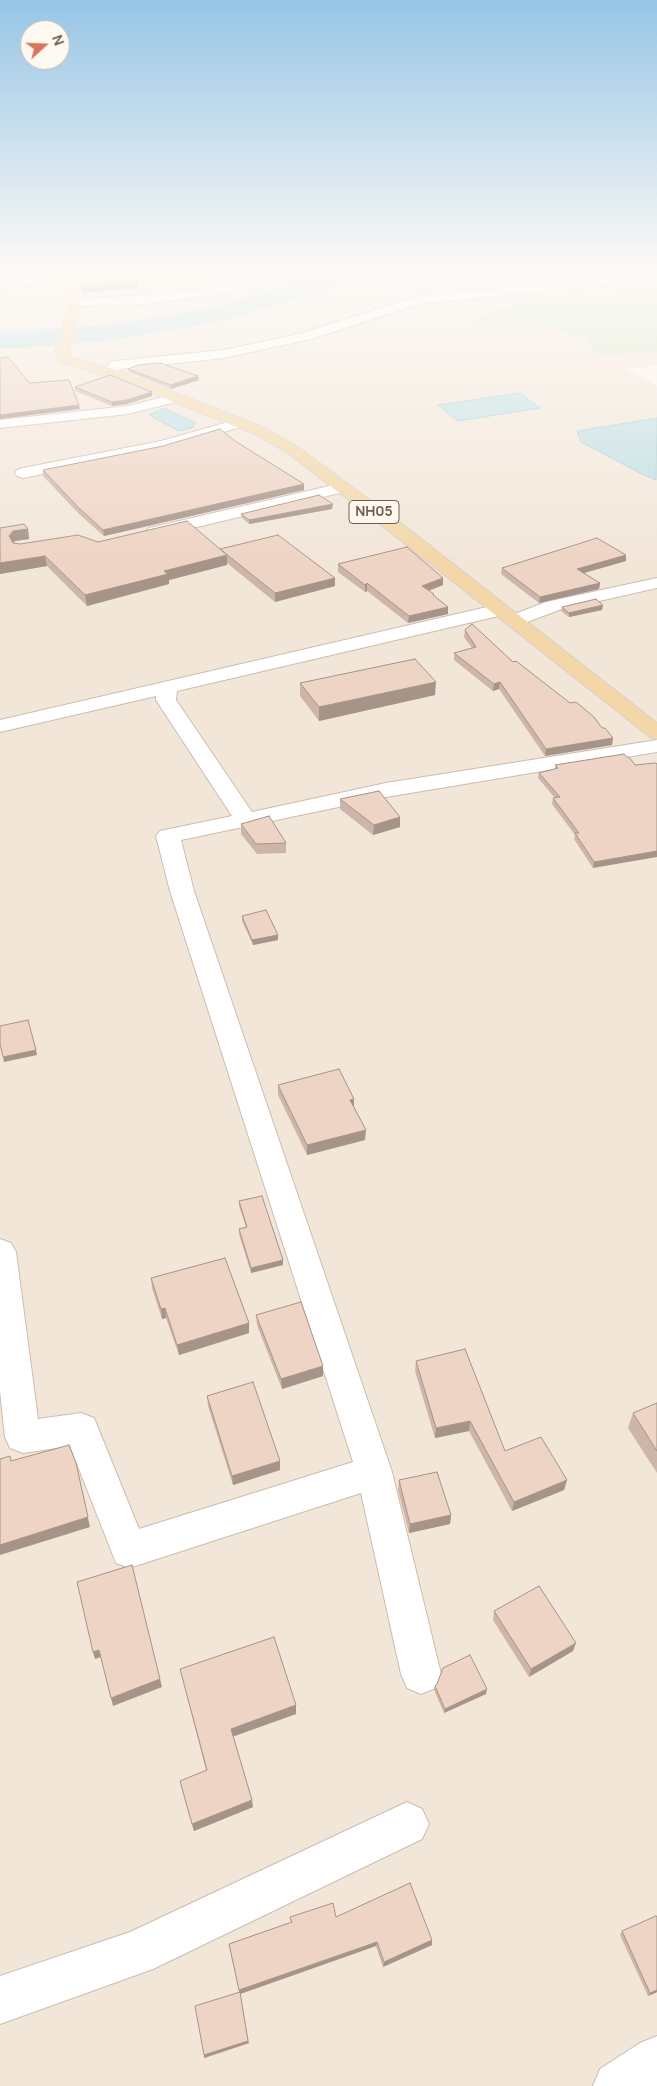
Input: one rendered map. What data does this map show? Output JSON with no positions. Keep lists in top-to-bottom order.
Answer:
{
  "streets": {
    "main road": ["NH05"]
  },
  "north": "right"
}
